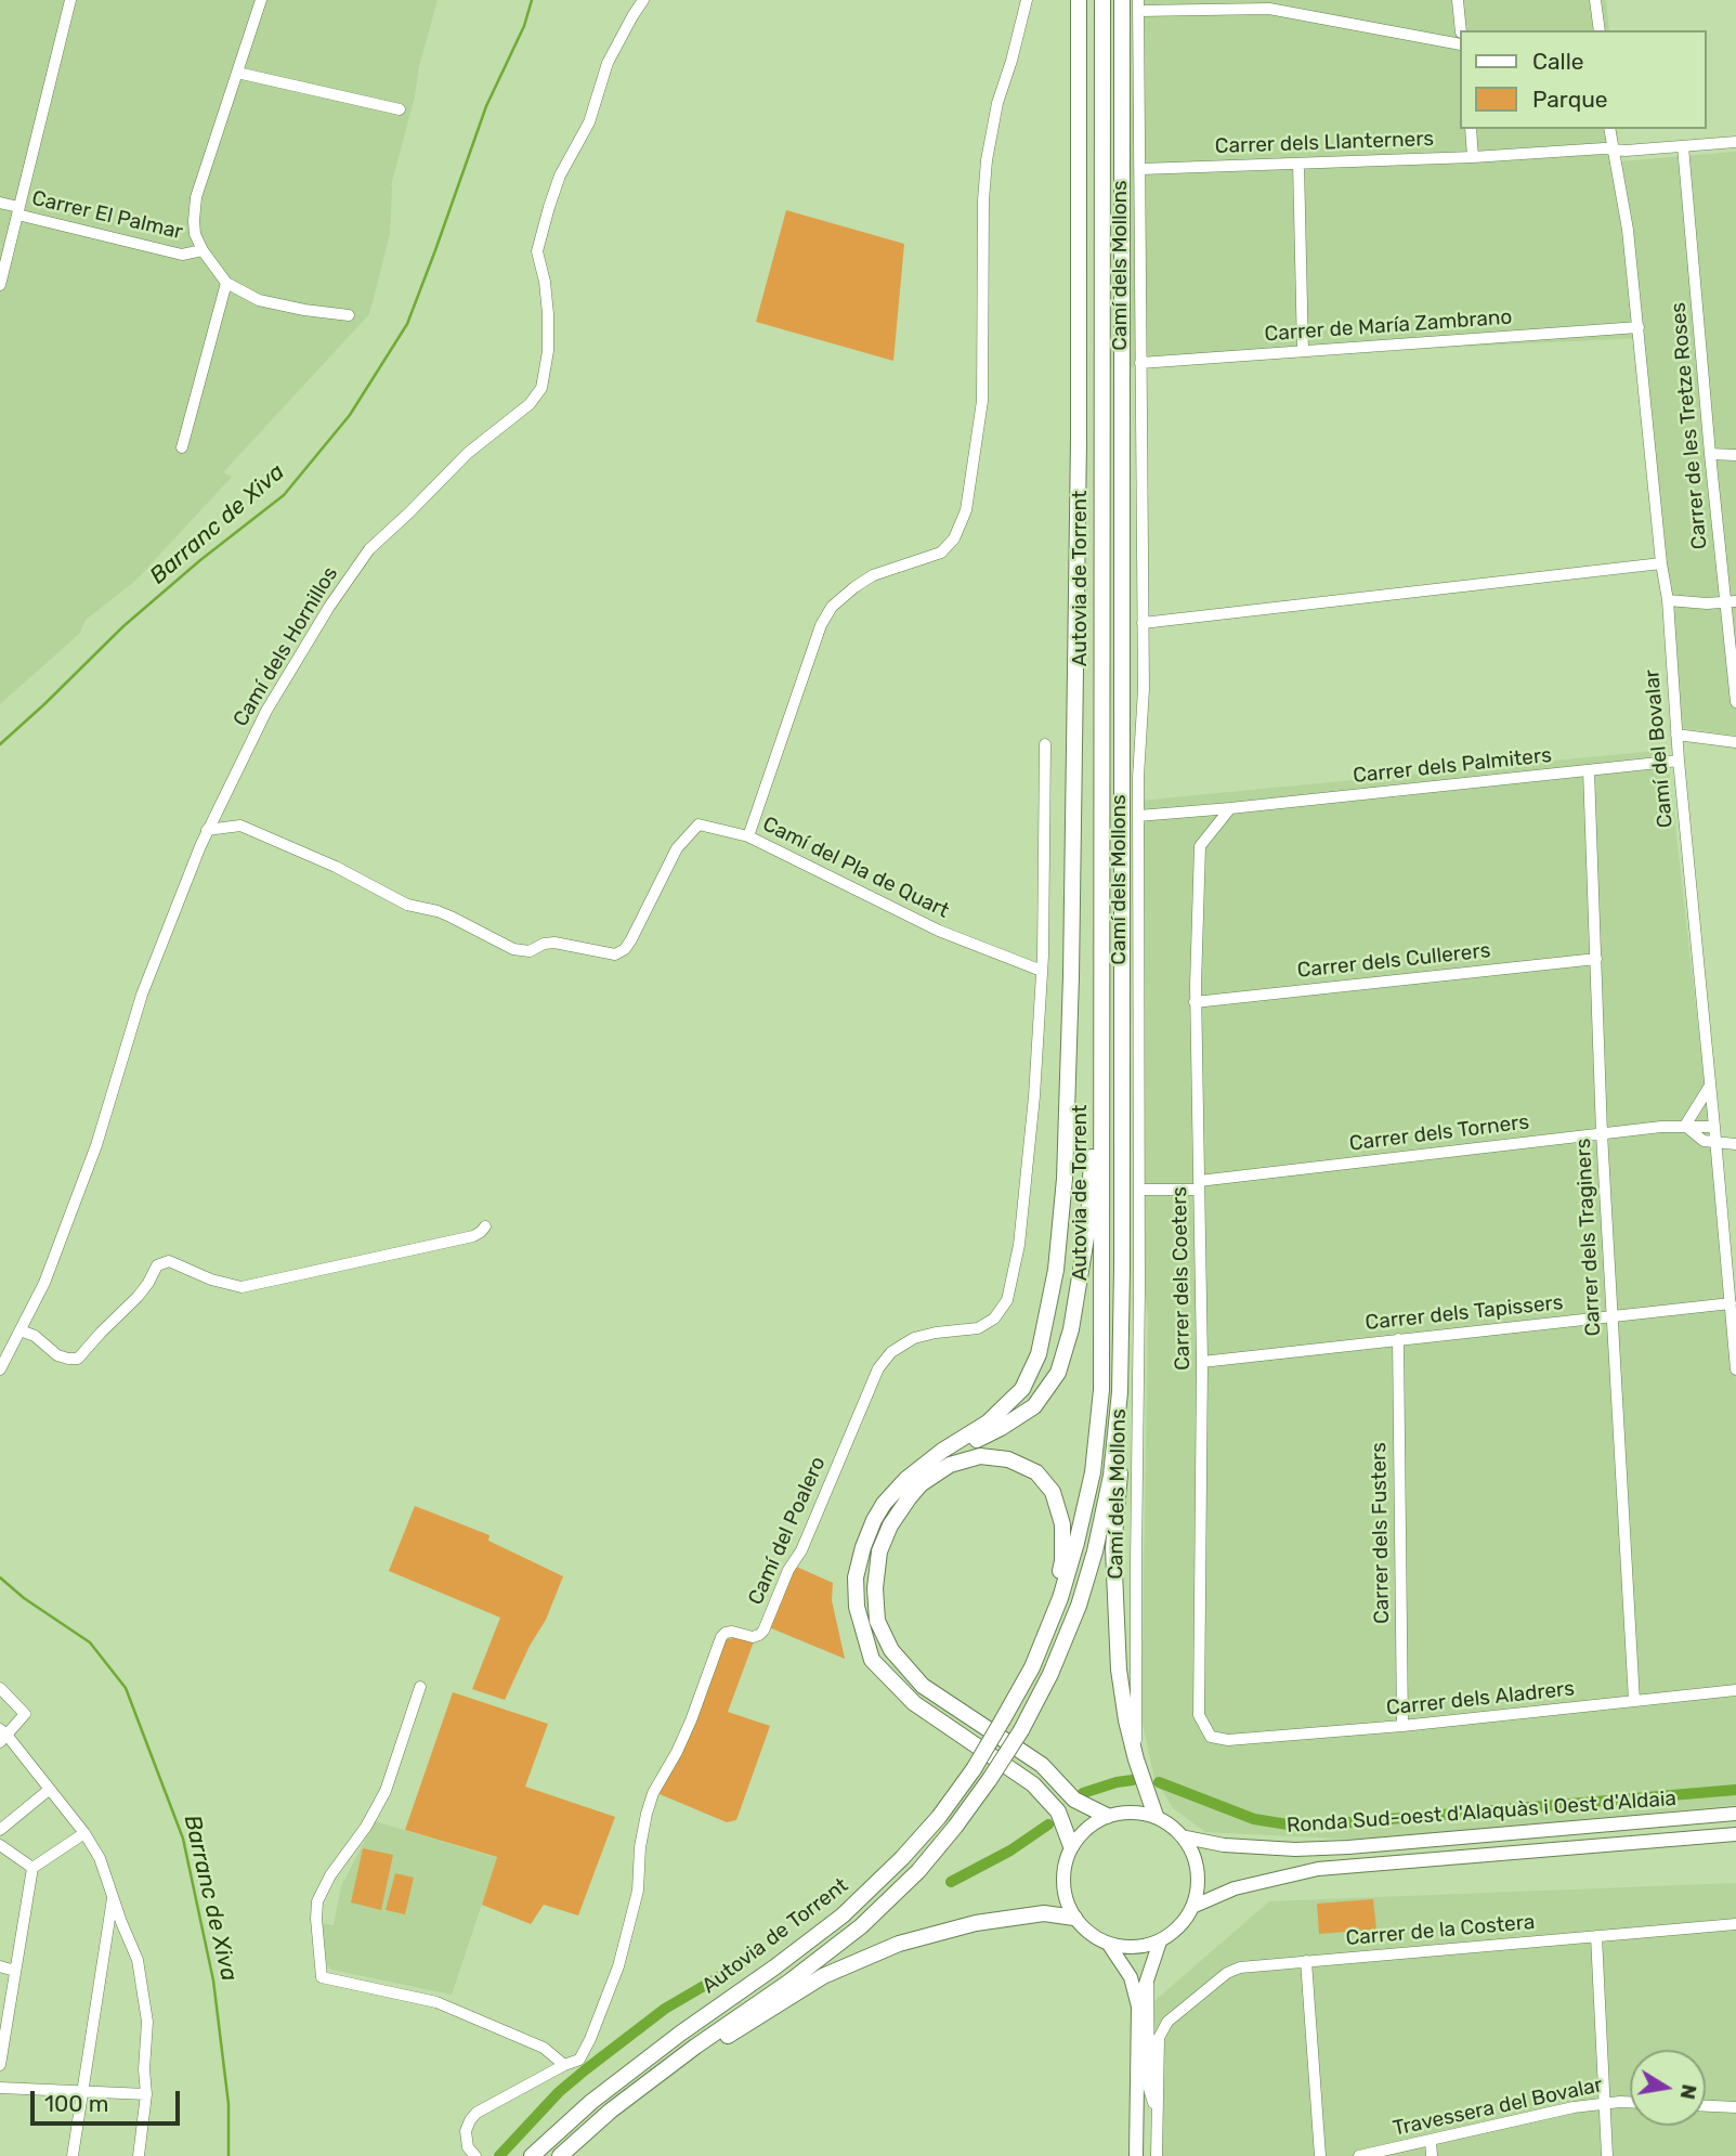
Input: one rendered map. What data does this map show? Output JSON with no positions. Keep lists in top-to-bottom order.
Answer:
{
  "streets": {
    "highway": ["Autovia de Torrent"],
    "main road": ["Ronda Sud-oest d'Alaquàs i Oest d'Aldaia"],
    "street": [
      "Carrer dels Llanterners",
      "Carrer El Palmar",
      "Camí dels Mollons",
      "Carrer de María Zambrano",
      "Carrer de les Tretze Roses",
      "Camí dels Hornillos",
      "Camí del Bovalar",
      "Carrer dels Palmiters",
      "Camí del Pla de Quart",
      "Carrer dels Cullerers",
      "Carrer dels Torners",
      "Carrer dels Traginers",
      "Carrer dels Coeters",
      "Carrer dels Tapissers",
      "Camí del Poalero",
      "Carrer dels Fusters",
      "Carrer dels Aladrers",
      "Carrer de la Costera",
      "Travessera del Bovalar"
    ]
  },
  "crossings": [
    ["Carrer dels Llanterners", "Camí dels Mollons"],
    ["Carrer dels Llanterners", "Carrer de les Tretze Roses"],
    ["Carrer dels Llanterners", "Camí del Bovalar"],
    ["Camí dels Mollons", "Carrer de María Zambrano"],
    ["Camí dels Mollons", "Carrer dels Palmiters"],
    ["Camí dels Mollons", "Carrer dels Torners"],
    ["Carrer de María Zambrano", "Camí del Bovalar"],
    ["Camí dels Hornillos", "Camí del Pla de Quart"],
    ["Camí del Bovalar", "Carrer dels Palmiters"],
    ["Camí del Bovalar", "Carrer dels Torners"],
    ["Camí del Bovalar", "Carrer dels Tapissers"],
    ["Carrer dels Palmiters", "Carrer dels Traginers"],
    ["Carrer dels Palmiters", "Carrer dels Coeters"],
    ["Camí del Pla de Quart", "Camí del Poalero"],
    ["Carrer dels Cullerers", "Carrer dels Traginers"],
    ["Carrer dels Cullerers", "Carrer dels Coeters"],
    ["Carrer dels Torners", "Carrer dels Traginers"],
    ["Carrer dels Torners", "Carrer dels Coeters"],
    ["Carrer dels Traginers", "Carrer dels Tapissers"],
    ["Carrer dels Traginers", "Carrer dels Aladrers"],
    ["Carrer dels Coeters", "Carrer dels Tapissers"],
    ["Carrer dels Coeters", "Carrer dels Aladrers"],
    ["Carrer dels Tapissers", "Carrer dels Fusters"],
    ["Carrer dels Fusters", "Carrer dels Aladrers"]
  ],
  "water": ["Barranc de Xiva"],
  "legend": ["Calle", "Parque"],
  "scale_bar": "100 m",
  "north": "right"
}
